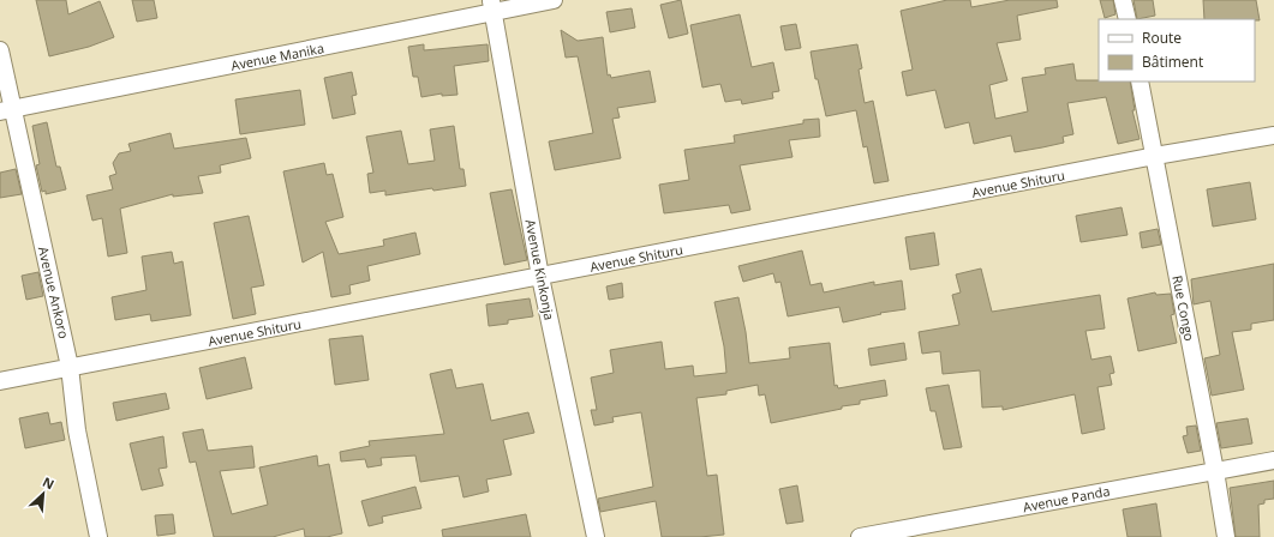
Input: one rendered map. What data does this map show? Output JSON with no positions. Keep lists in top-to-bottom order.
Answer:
{
  "streets": {
    "street": [
      "Avenue Manika",
      "Avenue Shituru",
      "Avenue Kinkonja",
      "Avenue Ankoro",
      "Rue Congo",
      "Avenue Panda"
    ]
  },
  "crossings": [
    ["Avenue Manika", "Avenue Kinkonja"],
    ["Avenue Manika", "Avenue Ankoro"],
    ["Avenue Shituru", "Avenue Kinkonja"],
    ["Avenue Shituru", "Avenue Ankoro"],
    ["Avenue Shituru", "Rue Congo"],
    ["Rue Congo", "Avenue Panda"]
  ],
  "legend": ["Route", "Bâtiment"],
  "north": "top right"
}
